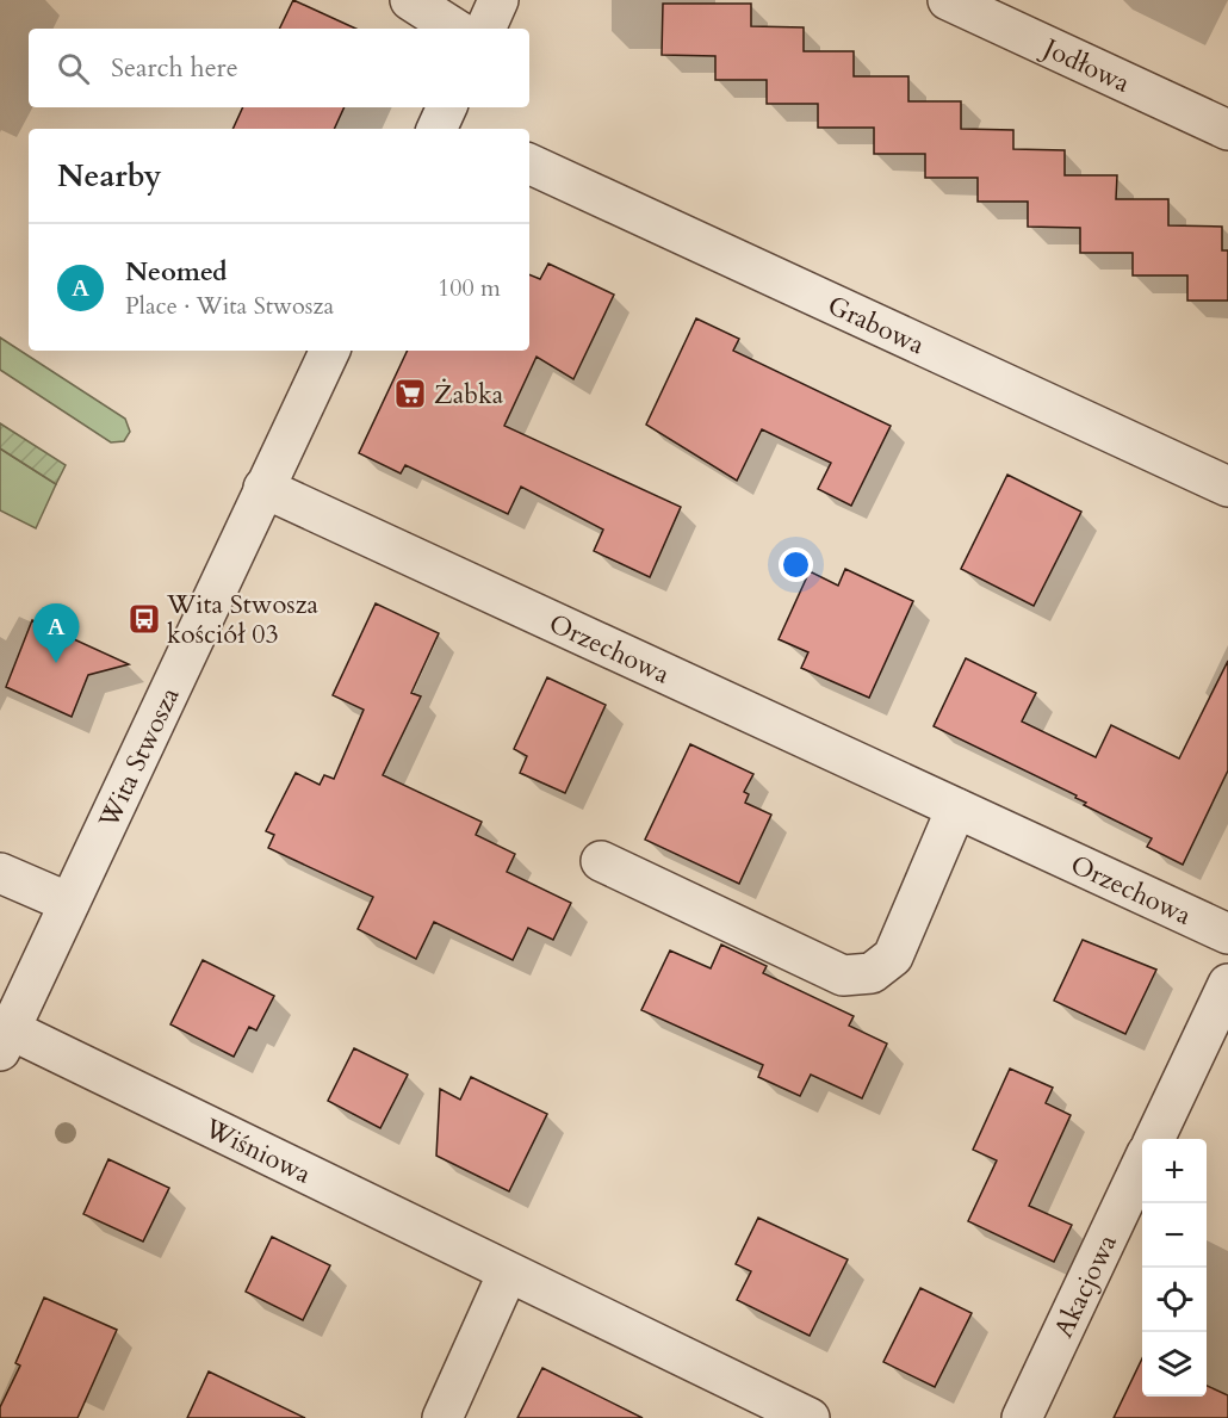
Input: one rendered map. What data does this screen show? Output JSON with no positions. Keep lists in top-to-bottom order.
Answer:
{
  "streets": {
    "street": [
      "Jodłowa",
      "Grabowa",
      "Orzechowa",
      "Wita Stwosza",
      "Wiśniowa",
      "Akacjowa"
    ]
  },
  "crossings": [
    ["Orzechowa", "Wita Stwosza"],
    ["Wita Stwosza", "Wiśniowa"]
  ],
  "places": {
    "supermarket": ["Żabka"],
    "bus stop": ["Wita Stwosza kościół 03"]
  },
  "page": {
    "search": "Search here",
    "heading": "Nearby",
    "list": [
      {
        "mark": "A",
        "name": "Neomed",
        "note": "Place · Wita Stwosza",
        "value": "100 m"
      }
    ],
    "pins": "A",
    "map_buttons": ["+", "−"]
  }
}
